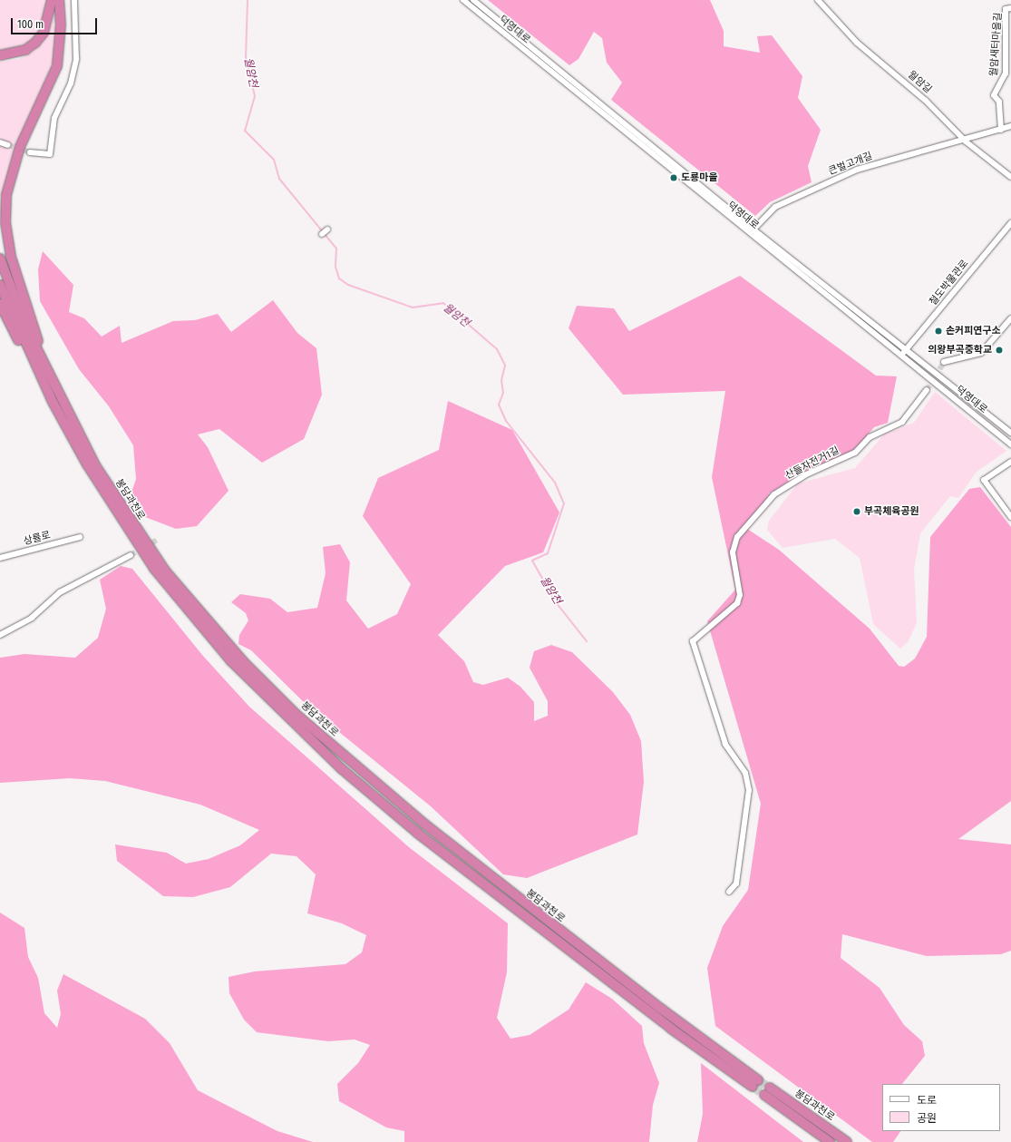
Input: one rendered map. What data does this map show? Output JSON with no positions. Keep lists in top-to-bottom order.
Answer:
{
  "streets": {
    "highway": ["봉담과천로"],
    "street": [
      "덕영대로",
      "월암새터마을길",
      "월암길",
      "큰벌고개길",
      "철도박물관로",
      "산들자전거1길",
      "상률로"
    ]
  },
  "crossings": [
    ["덕영대로", "큰벌고개길"],
    ["덕영대로", "철도박물관로"],
    ["월암길", "큰벌고개길"]
  ],
  "water": ["월암천"],
  "places": [
    "도룡마을",
    "손커피연구소",
    "의왕부곡중학교",
    "부곡체육공원"
  ],
  "legend": ["도로", "공원"],
  "scale_bar": "100 m"
}
